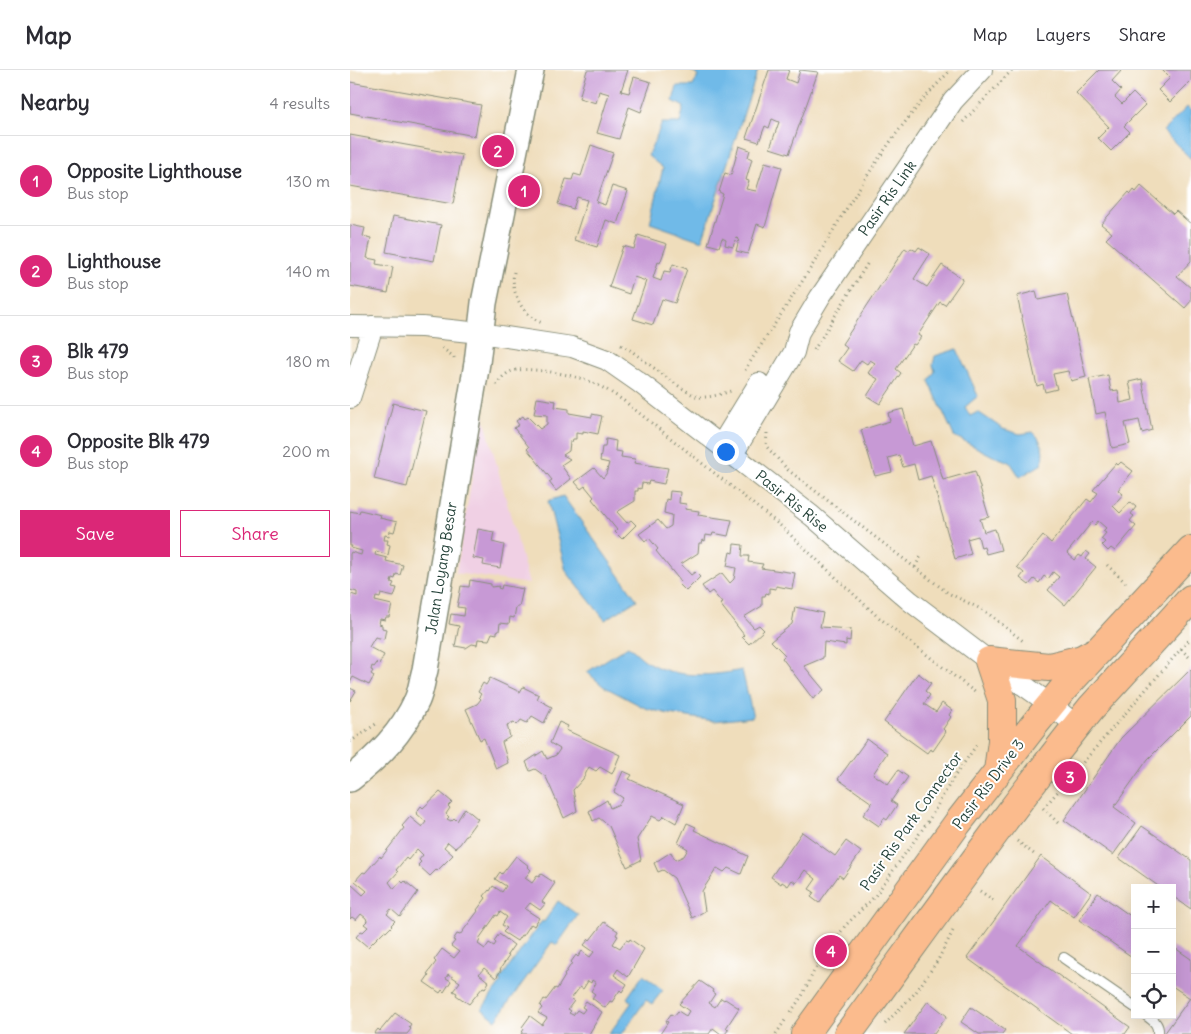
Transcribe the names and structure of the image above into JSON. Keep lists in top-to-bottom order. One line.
{"streets":{"main road":["Pasir Ris Drive 3"],"street":["Pasir Ris Link","Pasir Ris Rise","Jalan Loyang Besar"],"path":["Pasir Ris Park Connector"]},"crossings":[["Pasir Ris Link","Pasir Ris Rise"],["Pasir Ris Rise","Jalan Loyang Besar"],["Pasir Ris Rise","Pasir Ris Drive 3"]],"page":{"header":"Map","nav":["Map","Layers","Share"],"heading":["Nearby","4 results"],"pins":["2","1","3","4"],"list":[{"mark":"1","name":"Opposite Lighthouse","note":"Bus stop","value":"130 m"},{"mark":"2","name":"Lighthouse","note":"Bus stop","value":"140 m"},{"mark":"3","name":"Blk 479","note":"Bus stop","value":"180 m"},{"mark":"4","name":"Opposite Blk 479","note":"Bus stop","value":"200 m"}],"buttons":["Save","Share"],"map_buttons":["+","−"]}}
